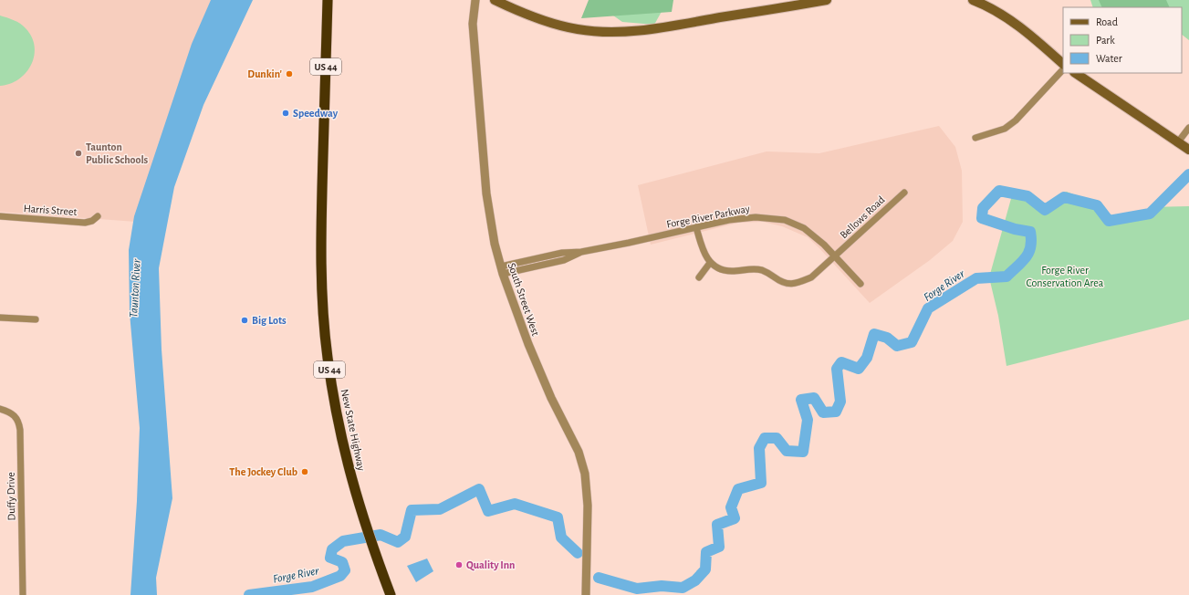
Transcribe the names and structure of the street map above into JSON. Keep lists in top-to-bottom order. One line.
{"streets":{"highway":["US 44","New State Highway"],"street":["Harris Street","Forge River Parkway","Bellows Road","South Street West","Duffy Drive"]},"crossings":[["Forge River Parkway","Bellows Road"],["Forge River Parkway","South Street West"]],"water":["Forge River","Taunton River"],"parks":["Forge River Conservation Area"],"places":["Dunkin'","Speedway","Taunton Public Schools","Big Lots","The Jockey Club","Quality Inn"],"legend":["Road","Park","Water"]}
